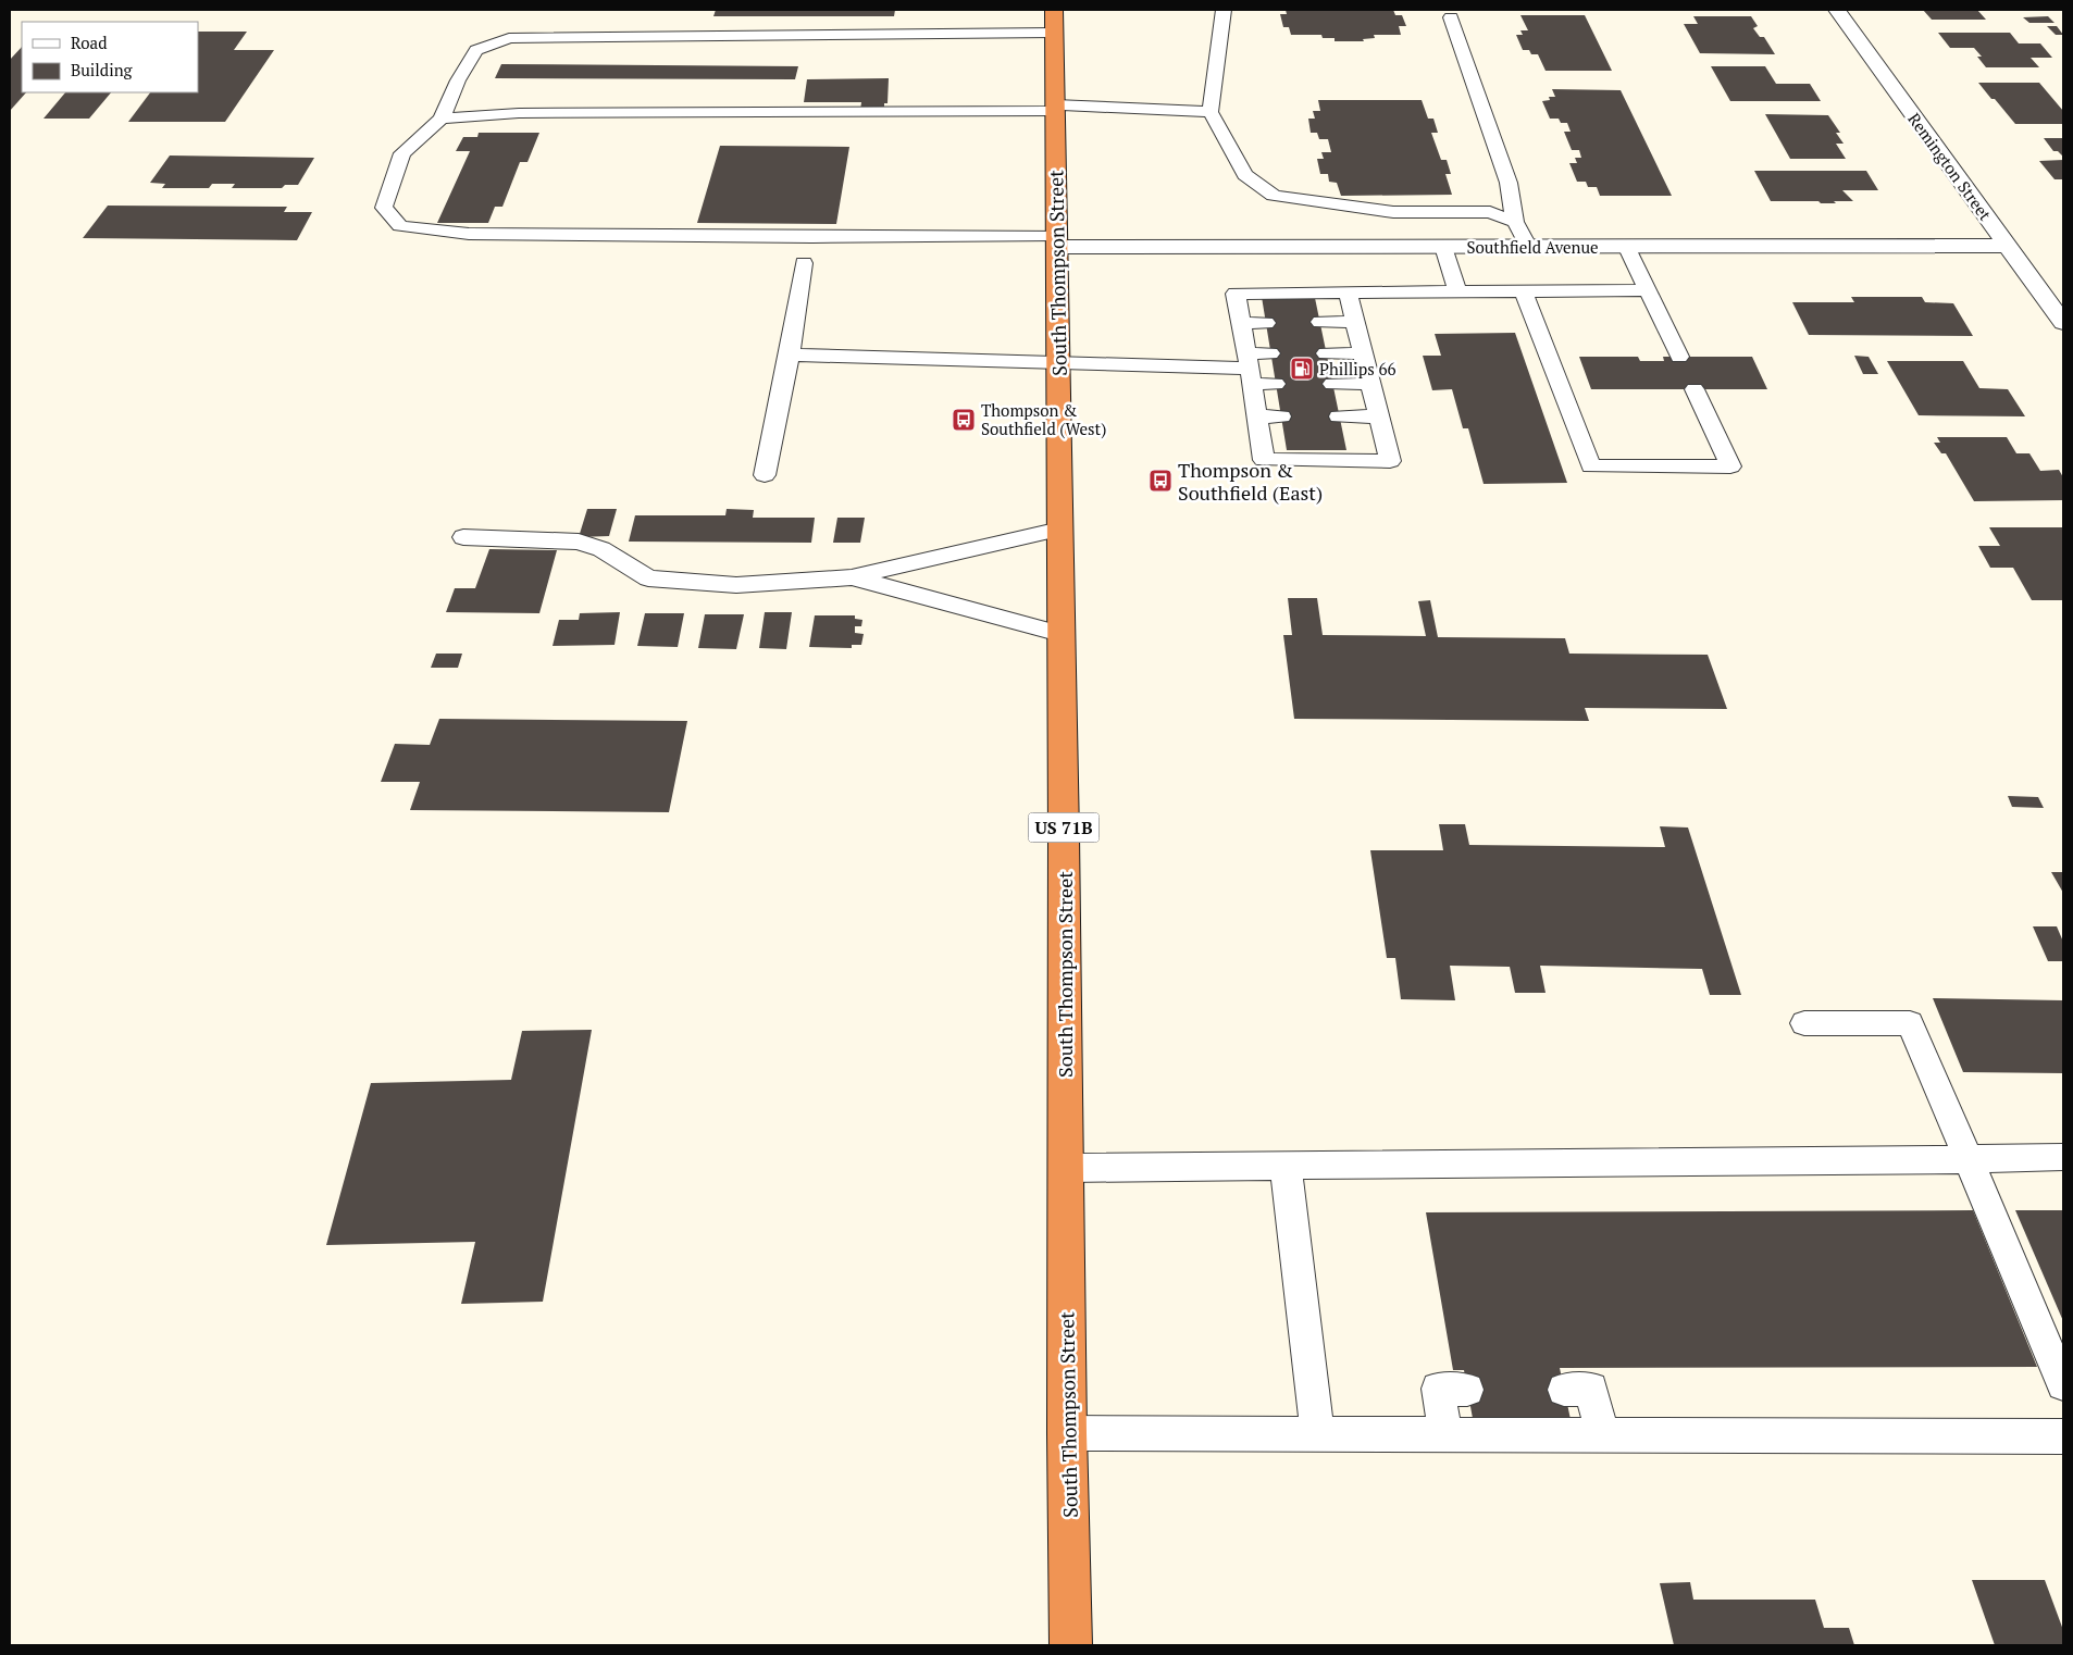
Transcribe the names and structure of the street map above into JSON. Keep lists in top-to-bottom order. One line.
{"streets":{"highway":["South Thompson Street","US 71B"],"street":["Remington Street","Southfield Avenue"]},"crossings":[["Remington Street","Southfield Avenue"],["Southfield Avenue","South Thompson Street"]],"places":{"fuel station":["Phillips 66"],"bus stop":["Thompson & Southfield (West)","Thompson & Southfield (East)"]},"legend":["Road","Building"]}
